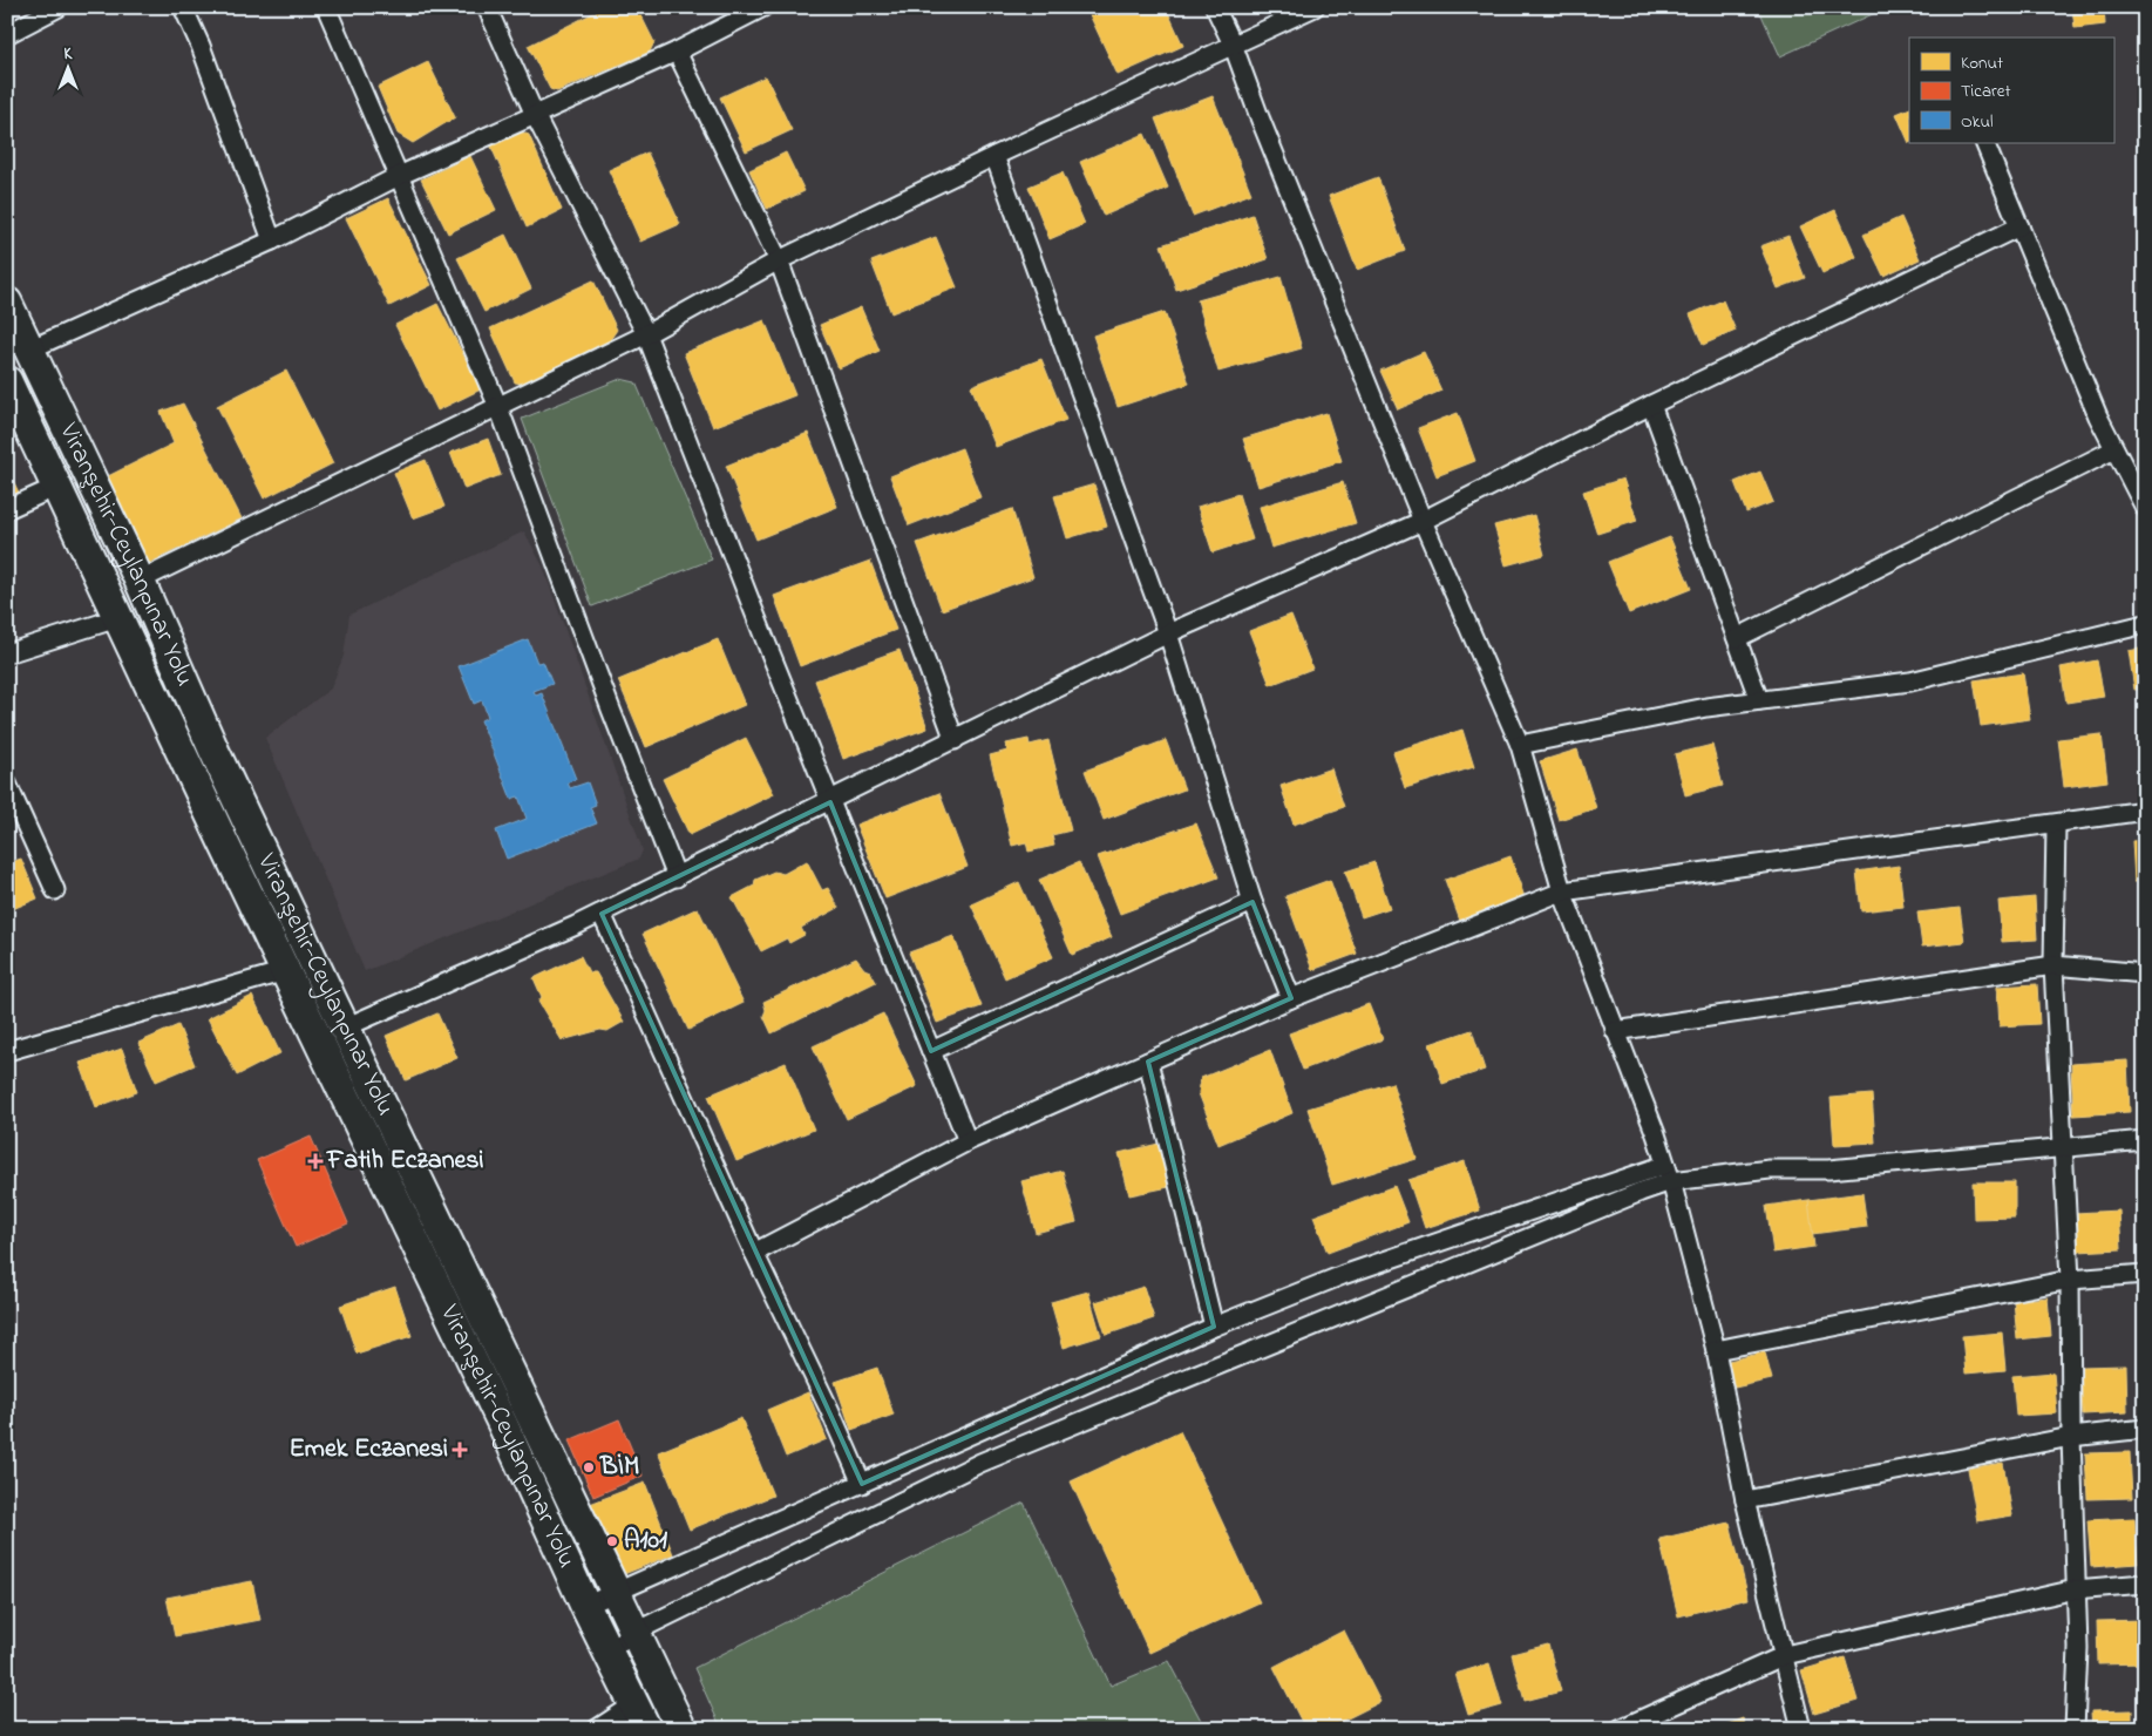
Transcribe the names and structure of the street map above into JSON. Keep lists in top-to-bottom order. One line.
{"streets":{"main road":["Viranşehir-Ceylanpınar Yolu"]},"places":{"health":["Fatih Eczanesi","Emek Eczanesi"],"other":["BİM","A101"]},"legend":["Konut","Ticaret","Okul"],"north":"top"}
